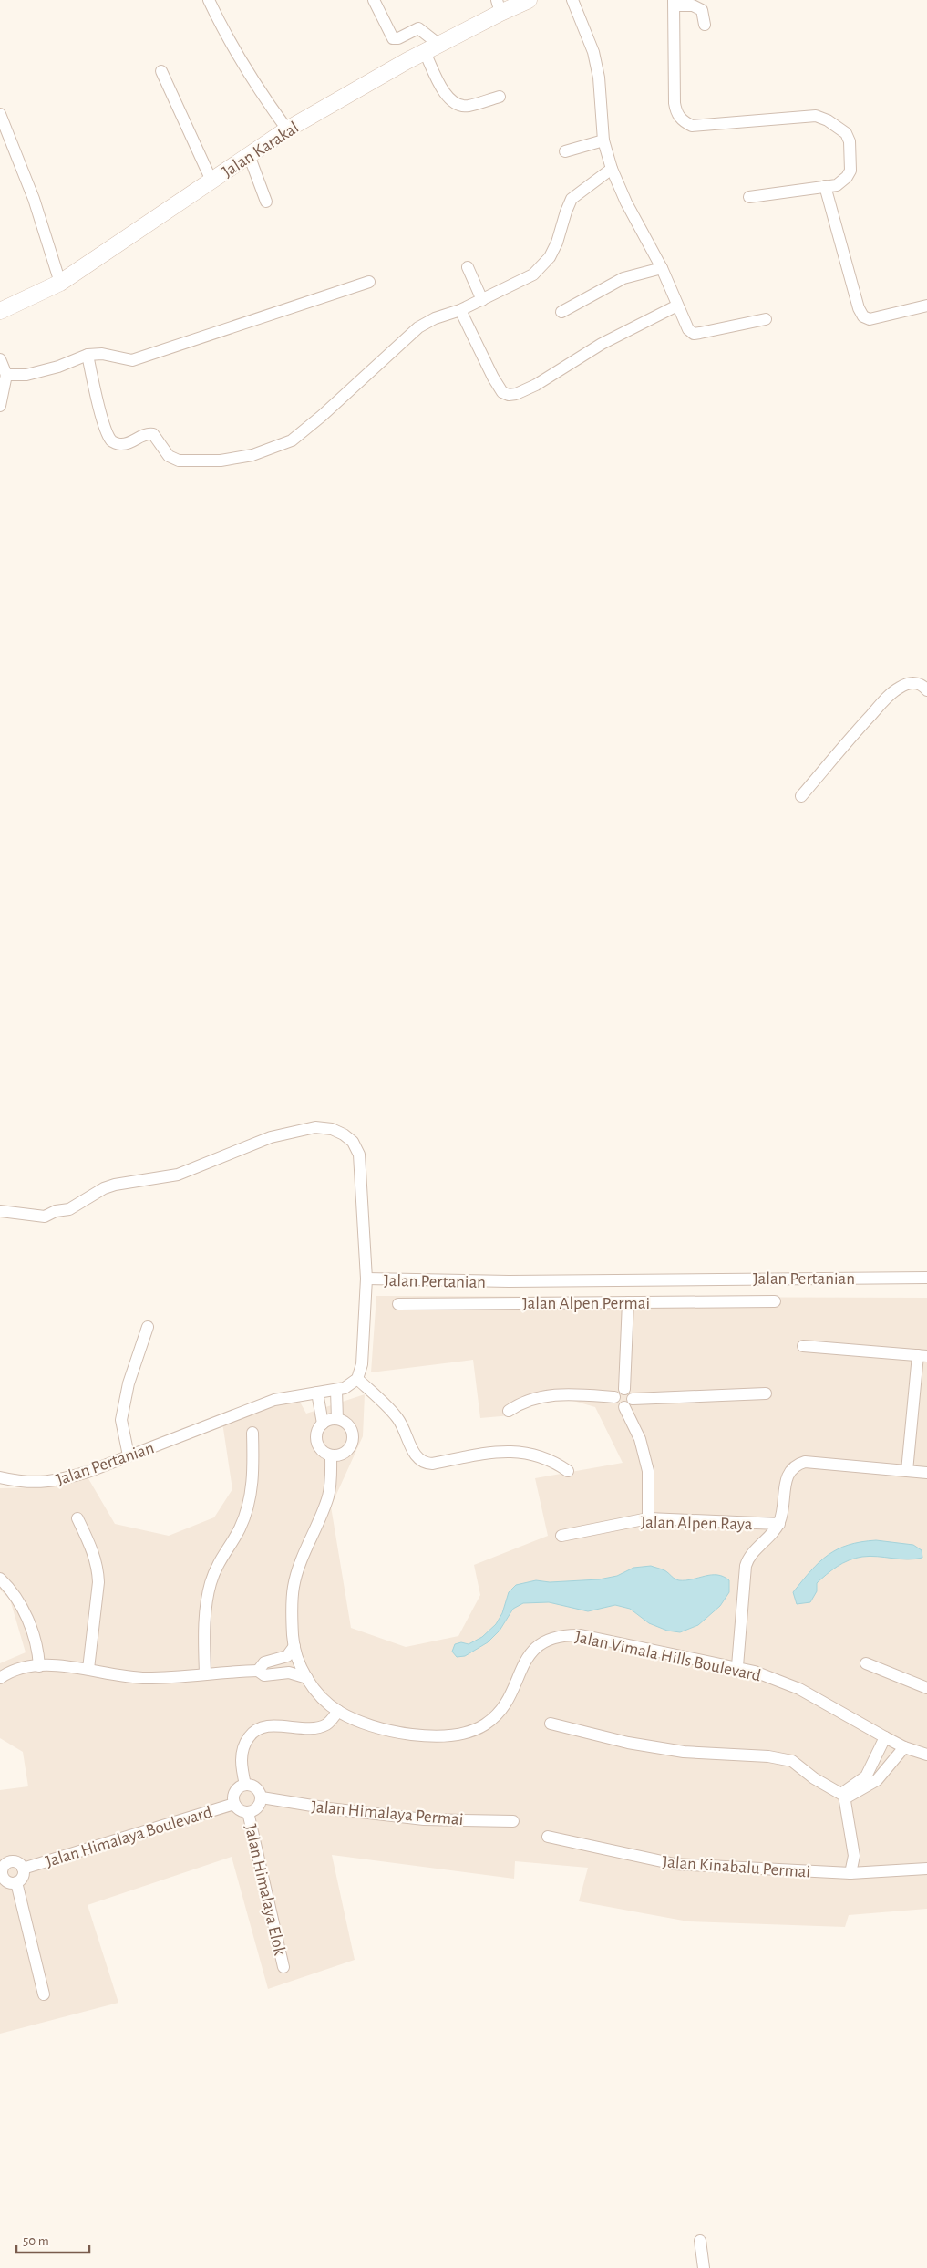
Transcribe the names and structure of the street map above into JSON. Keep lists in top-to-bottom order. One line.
{"streets":{"main road":["Jalan Karakal"],"street":["Jalan Pertanian","Jalan Alpen Permai","Jalan Alpen Raya","Jalan Vimala Hills Boulevard","Jalan Himalaya Permai","Jalan Himalaya Boulevard","Jalan Kinabalu Permai","Jalan Himalaya Elok"]},"crossings":[["Jalan Himalaya Permai","Jalan Himalaya Boulevard"],["Jalan Himalaya Permai","Jalan Himalaya Elok"],["Jalan Himalaya Boulevard","Jalan Himalaya Elok"]],"scale_bar":"50 m"}
